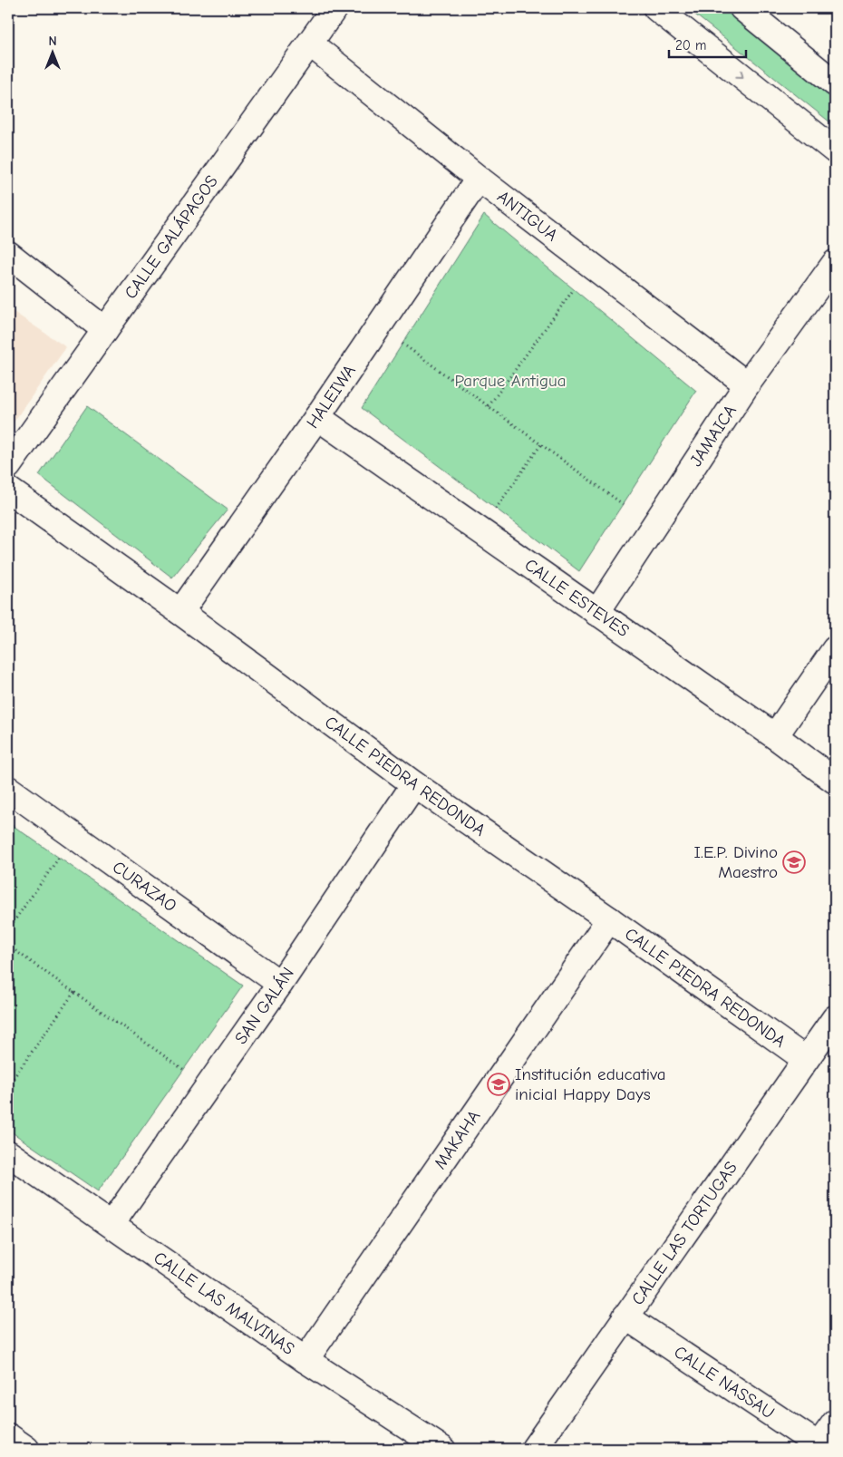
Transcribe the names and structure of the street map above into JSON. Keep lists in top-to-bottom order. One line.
{"streets":{"street":["ANTIGUA","CALLE GALÁPAGOS","HALEIWA","JAMAICA","CALLE ESTEVES","CALLE PIEDRA REDONDA","CURAZAO","SAN GALÁN","MAKAHA","CALLE LAS TORTUGAS","CALLE LAS MALVINAS","CALLE NASSAU"]},"crossings":[["ANTIGUA","CALLE GALÁPAGOS"],["ANTIGUA","HALEIWA"],["ANTIGUA","JAMAICA"],["HALEIWA","CALLE ESTEVES"],["HALEIWA","CALLE PIEDRA REDONDA"],["JAMAICA","CALLE ESTEVES"],["CALLE PIEDRA REDONDA","SAN GALÁN"],["CALLE PIEDRA REDONDA","MAKAHA"],["CALLE PIEDRA REDONDA","CALLE LAS TORTUGAS"],["CURAZAO","SAN GALÁN"],["SAN GALÁN","CALLE LAS MALVINAS"],["MAKAHA","CALLE LAS MALVINAS"],["CALLE LAS TORTUGAS","CALLE NASSAU"]],"parks":["Parque Antigua"],"places":{"school or university":["I.E.P. Divino Maestro","Institución educativa inicial Happy Days"]},"scale_bar":"20 m","north":"top"}
